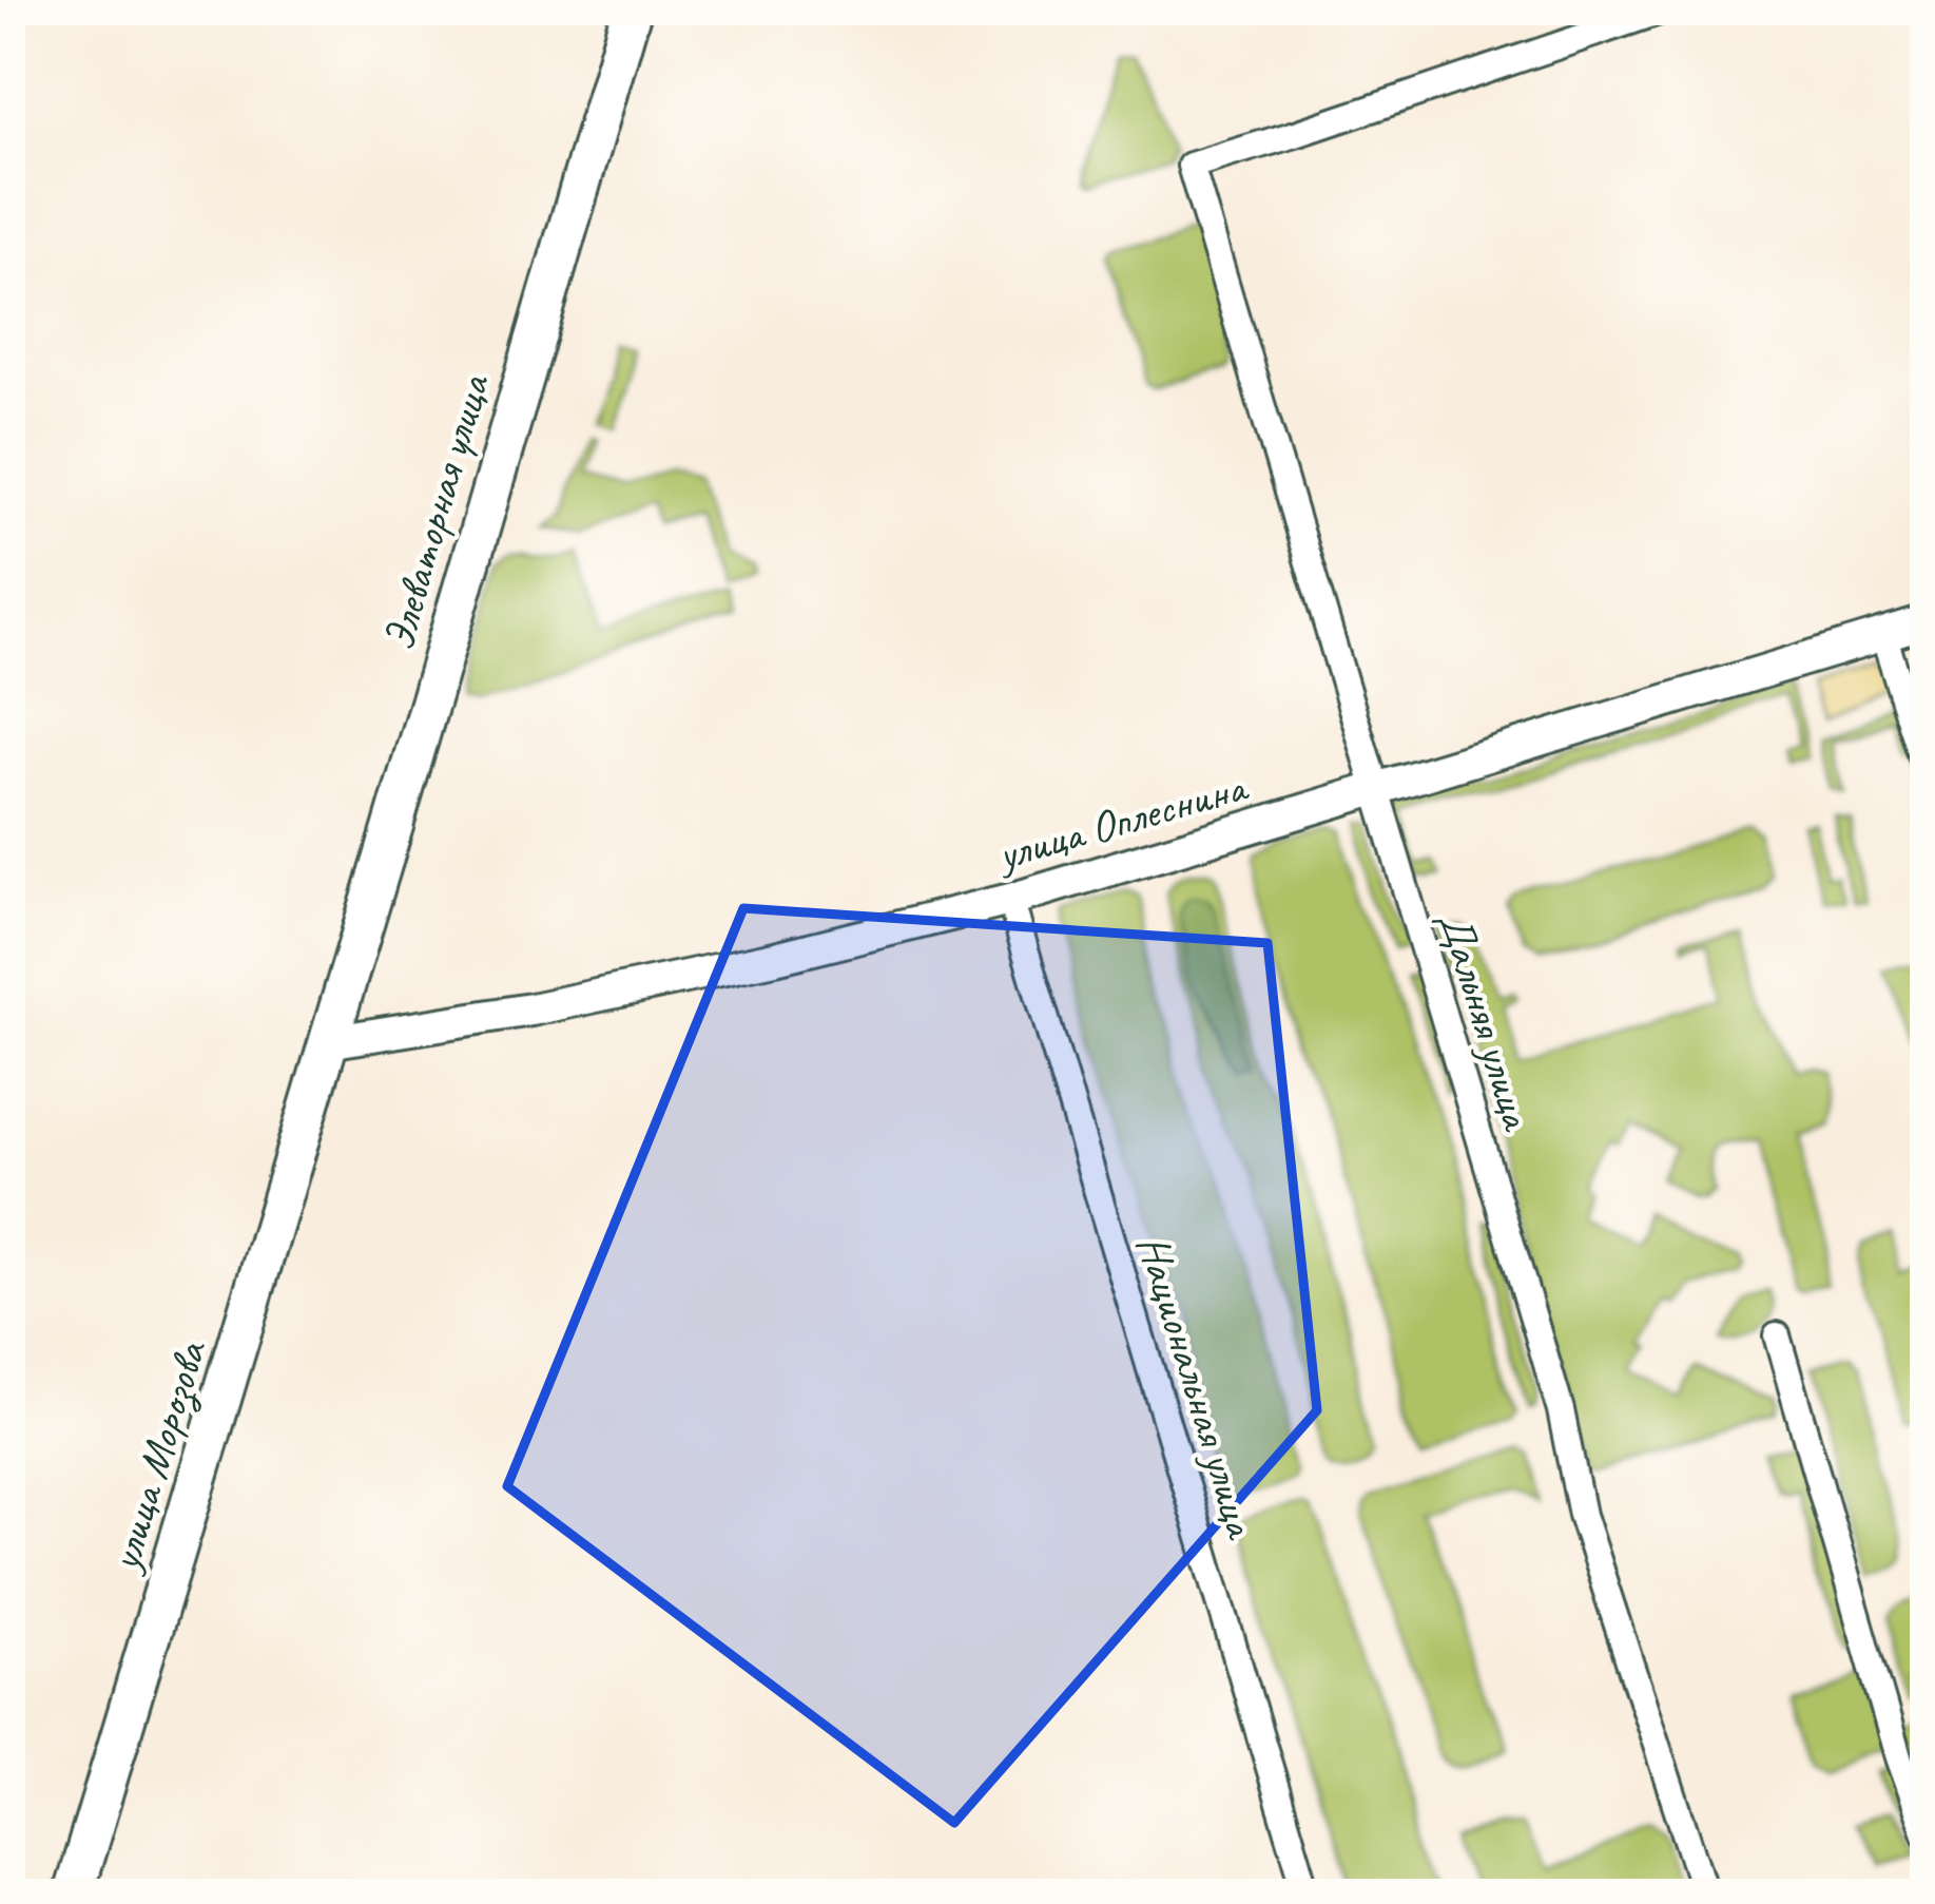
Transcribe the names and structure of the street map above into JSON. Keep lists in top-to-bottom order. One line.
{"streets":{"main road":["Элеваторная улица","улица Морозова"],"street":["улица Оплеснина","Дальняя улица","Национальная улица"]},"crossings":[["Элеваторная улица","улица Оплеснина"],["Элеваторная улица","улица Морозова"],["улица Оплеснина","Дальняя улица"],["улица Оплеснина","Национальная улица"],["улица Оплеснина","улица Морозова"]]}
